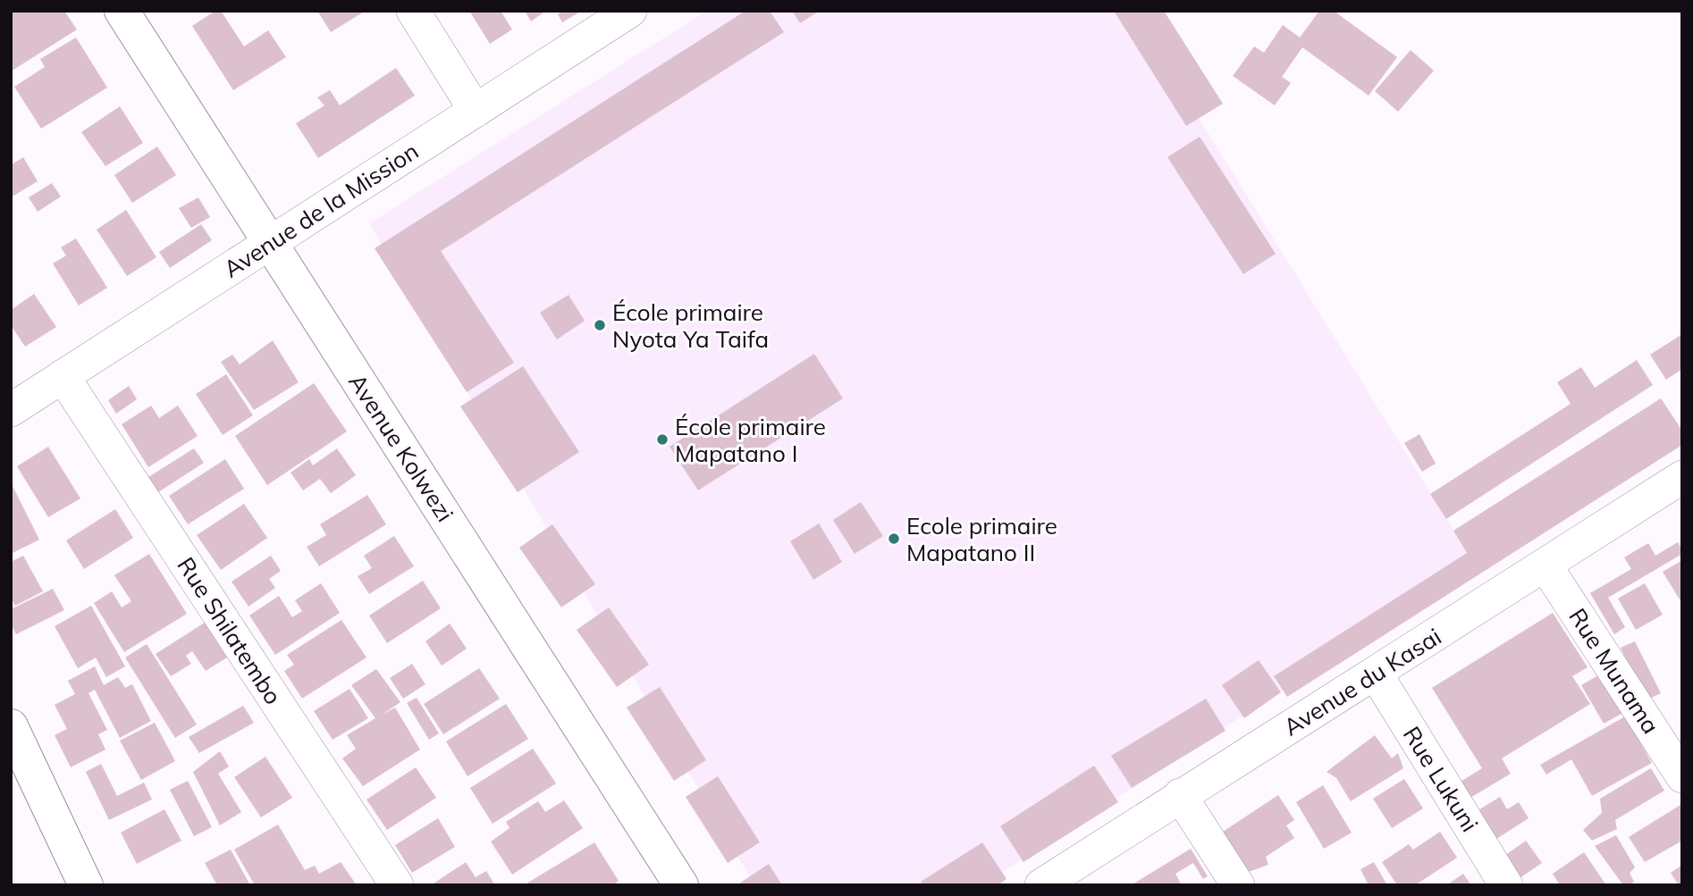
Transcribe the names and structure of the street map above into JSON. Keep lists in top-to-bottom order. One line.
{"streets":{"street":["Avenue de la Mission","Avenue Kolwezi","Rue Shilatembo","Rue Munama","Avenue du Kasai","Rue Lukuni"]},"crossings":[["Avenue de la Mission","Avenue Kolwezi"],["Avenue de la Mission","Rue Shilatembo"],["Rue Munama","Avenue du Kasai"],["Avenue du Kasai","Rue Lukuni"]],"places":["École primaire Nyota Ya Taifa","École primaire Mapatano I","Ecole primaire Mapatano II"]}
